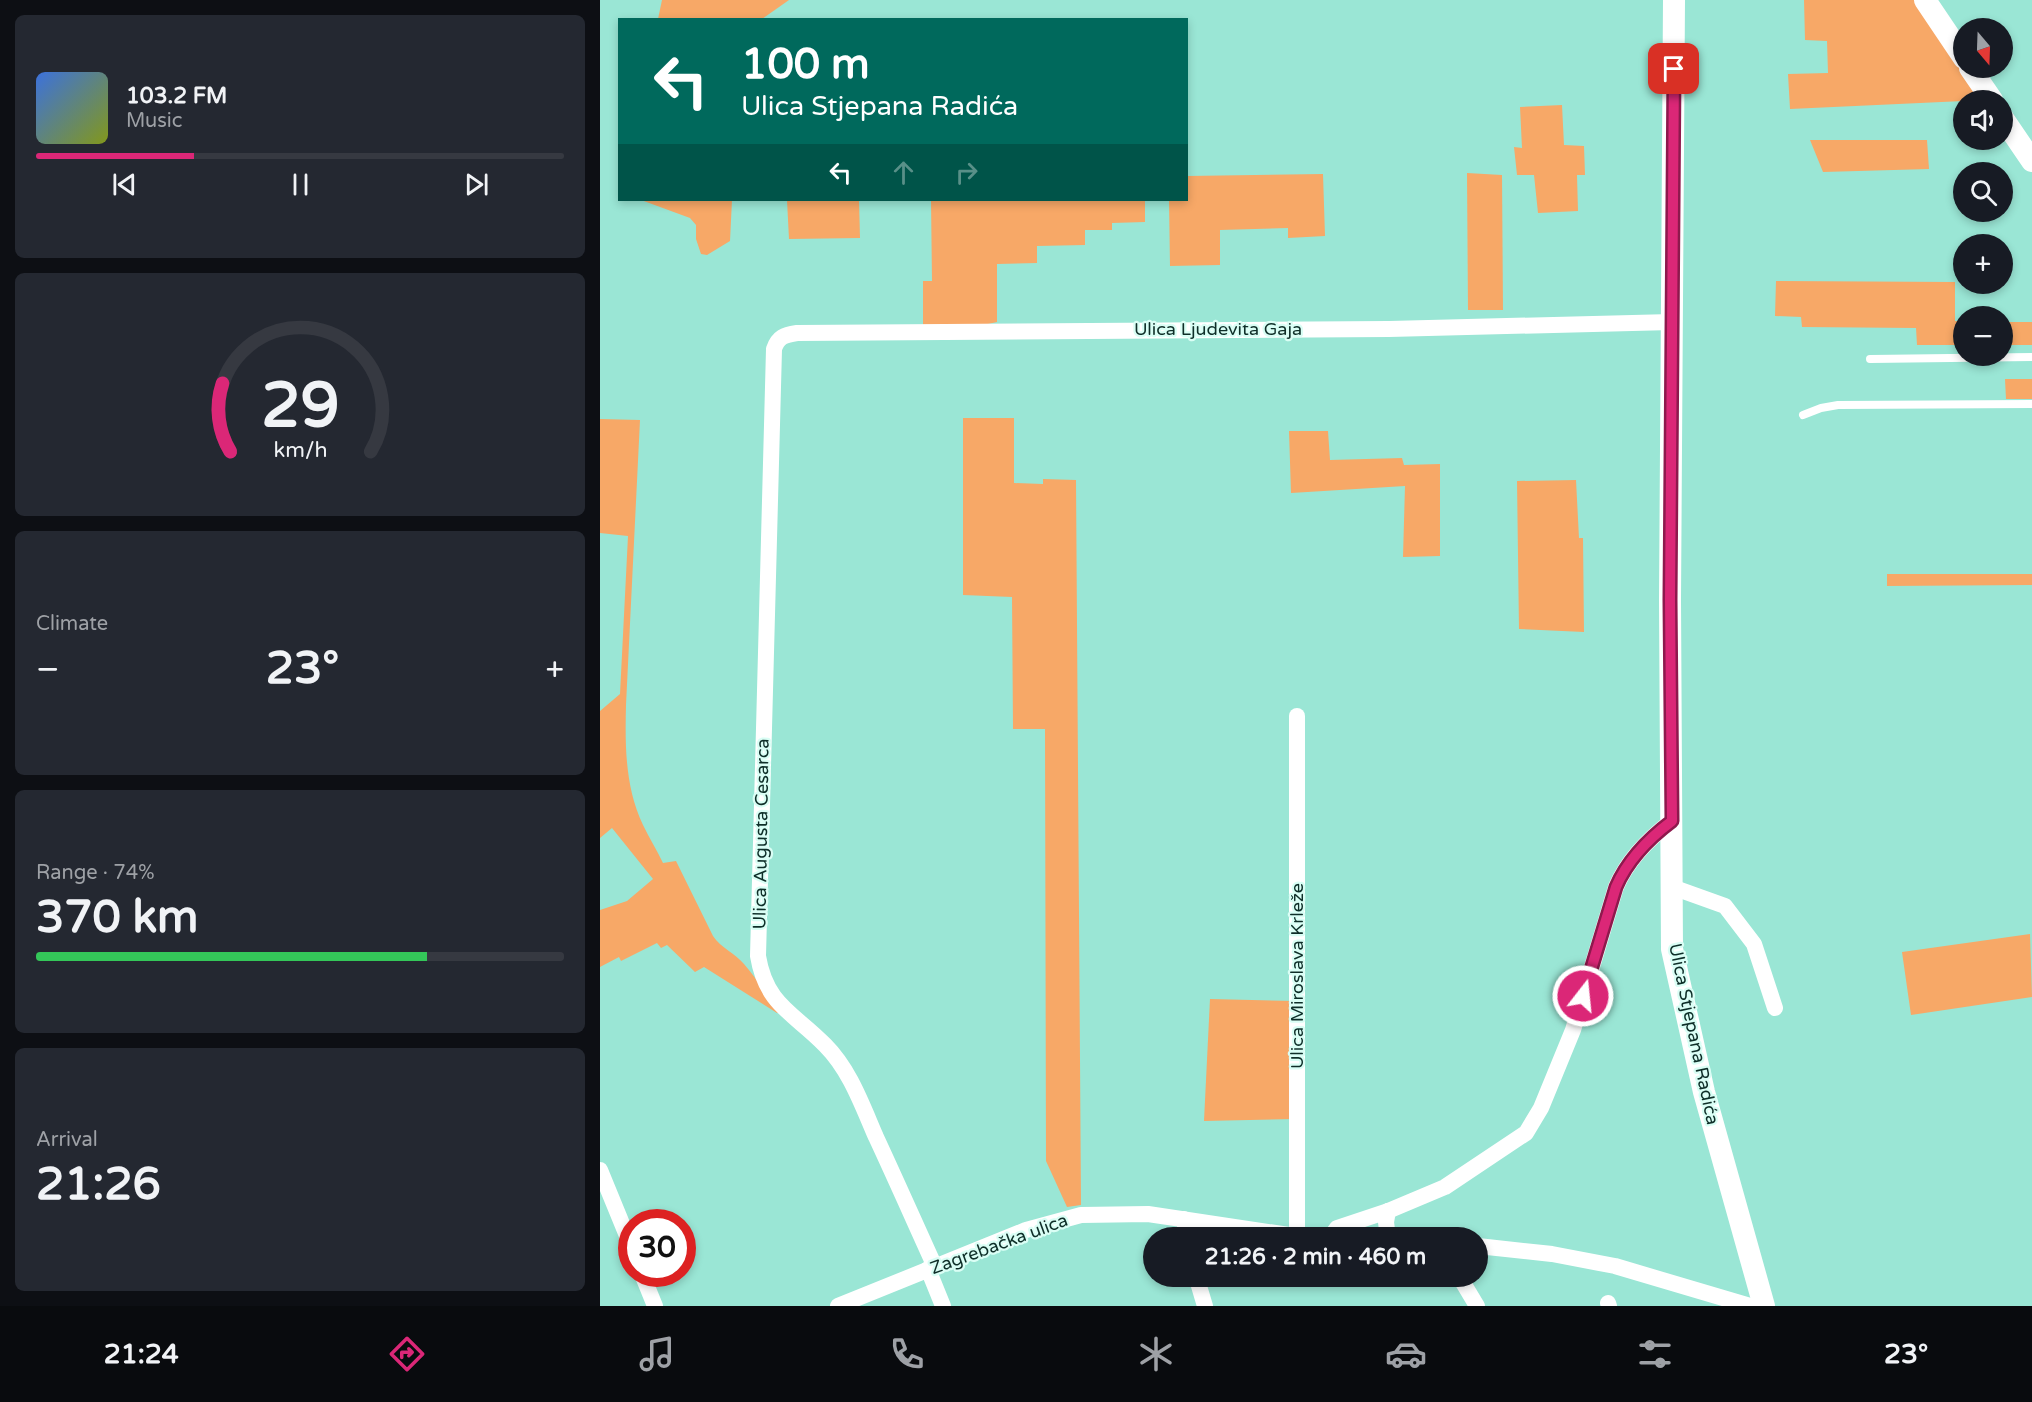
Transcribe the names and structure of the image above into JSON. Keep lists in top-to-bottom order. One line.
{"streets":{"street":["Ulica Ljudevita Gaja","Ulica Augusta Cesarca","Ulica Miroslava Krleže","Ulica Stjepana Radića","Zagrebačka ulica"]},"crossings":[["Ulica Ljudevita Gaja","Ulica Augusta Cesarca"],["Ulica Ljudevita Gaja","Ulica Stjepana Radića"],["Ulica Augusta Cesarca","Zagrebačka ulica"]],"north":"bottom","page":{"map_buttons":["+","−"],"turn":["100 m","Ulica Stjepana Radića"],"song":["103.2 FM","Music"],"tile":["Climate",["Range · 74%","370 km"],["Arrival","21:26"]],"heat":["−","23°","+"],"limit":"30","trip":"21:26 · 2 min · 460 m","tabs":["21:24","23°"],"gauge":["29","km/h"]}}
